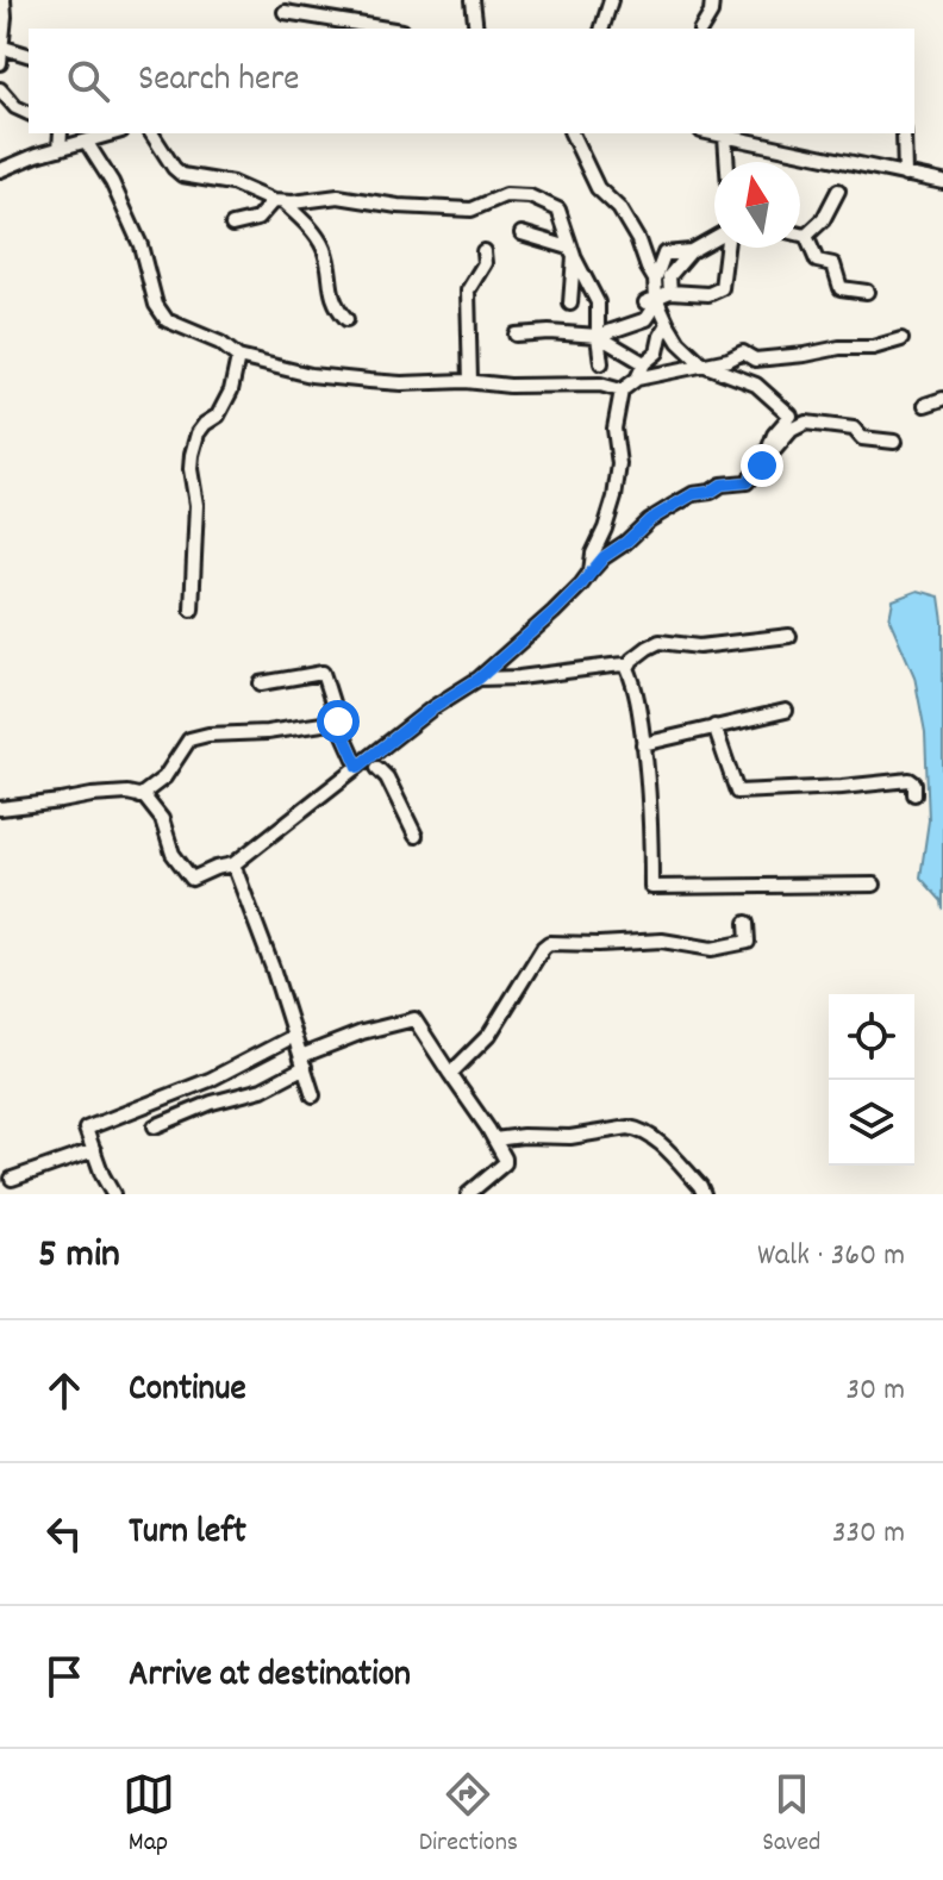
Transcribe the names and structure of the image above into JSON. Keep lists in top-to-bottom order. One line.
{"north":"top","page":{"search":"Search here","heading":["5 min","Walk · 360 m"],"list":[["Continue","30 m"],["Turn left","330 m"],"Arrive at destination"],"nav":["Map","Directions","Saved"]}}
